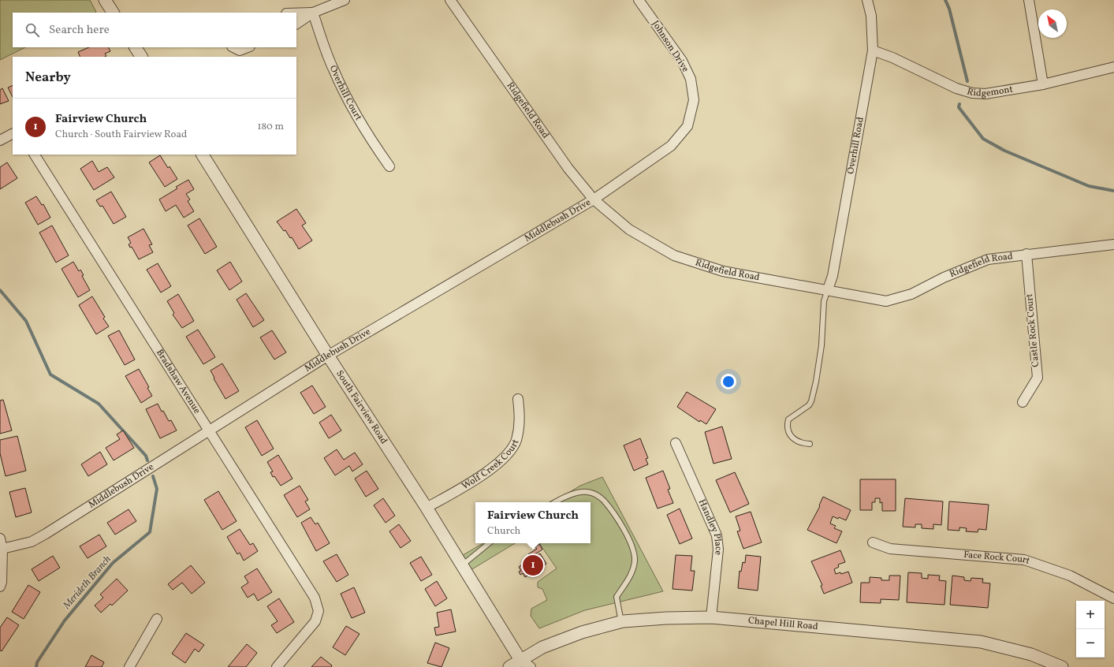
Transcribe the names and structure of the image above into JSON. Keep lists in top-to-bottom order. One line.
{"streets":{"street":["Johnson Drive","Ridgemont","Overhill Court","Ridgefield Road","Overhill Road","Middlebush Drive","Castle Rock Court","Bradshaw Avenue","South Fairview Road","Wolf Creek Court","Handley Place","Face Rock Court","Chapel Hill Road"]},"crossings":[["Johnson Drive","Middlebush Drive"],["Ridgemont","Overhill Road"],["Ridgefield Road","Overhill Road"],["Ridgefield Road","Middlebush Drive"],["Ridgefield Road","Castle Rock Court"],["Middlebush Drive","Bradshaw Avenue"],["Middlebush Drive","South Fairview Road"],["South Fairview Road","Wolf Creek Court"],["South Fairview Road","Chapel Hill Road"],["Handley Place","Chapel Hill Road"]],"water":["Merideth Branch"],"north":"top left","page":{"search":"Search here","heading":"Nearby","list":[{"mark":"1","name":"Fairview Church","note":"Church · South Fairview Road","value":"180 m"}],"popup":["Fairview Church","Church"],"pins":"1","map_buttons":["+","−"]}}
